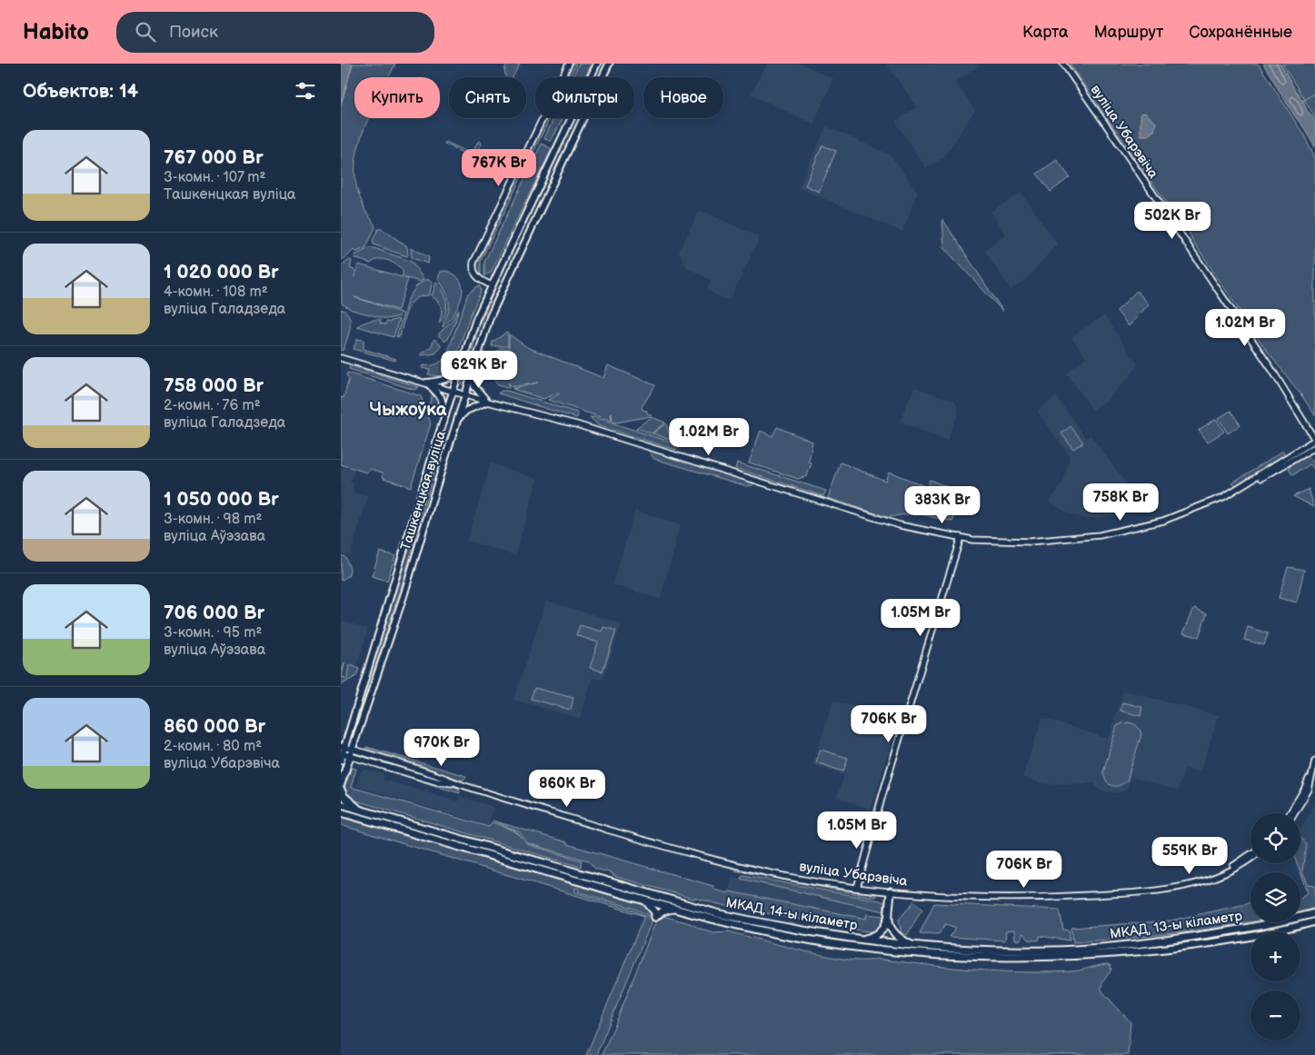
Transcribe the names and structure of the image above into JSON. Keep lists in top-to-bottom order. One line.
{"streets":{"highway":["МКАД, 14-ы кіламетр","МКАД, 13-ы кіламетр"],"main road":["вуліца Убарэвіча","Ташкенцкая вуліца"]},"crossings":[["вуліца Убарэвіча","Ташкенцкая вуліца"],["МКАД, 14-ы кіламетр","МКАД, 13-ы кіламетр"]],"districts":["Чыжоўка"],"page":{"header":"Habito","search":"Поиск","nav":["Карта","Маршрут","Сохранённые"],"heading":"Объектов: 14","chip":["Купить","Снять","Фильтры","Новое"],"list":[{"name":"767 000 Br","note":"3-комн. · 107 m² · Ташкенцкая вуліца"},{"name":"1 020 000 Br","note":"4-комн. · 108 m² · вуліца Галадзеда"},{"name":"758 000 Br","note":"2-комн. · 76 m² · вуліца Галадзеда"},{"name":"1 050 000 Br","note":"3-комн. · 98 m² · вуліца Аўэзава"},{"name":"706 000 Br","note":"3-комн. · 95 m² · вуліца Аўэзава"},{"name":"860 000 Br","note":"2-комн. · 80 m² · вуліца Убарэвіча"}],"price":["767K Br","502K Br","1.02M Br","629K Br","1.02M Br","758K Br","383K Br","1.05M Br","706K Br","970K Br","860K Br","1.05M Br","559K Br","706K Br"],"map_buttons":["+","−"]}}
